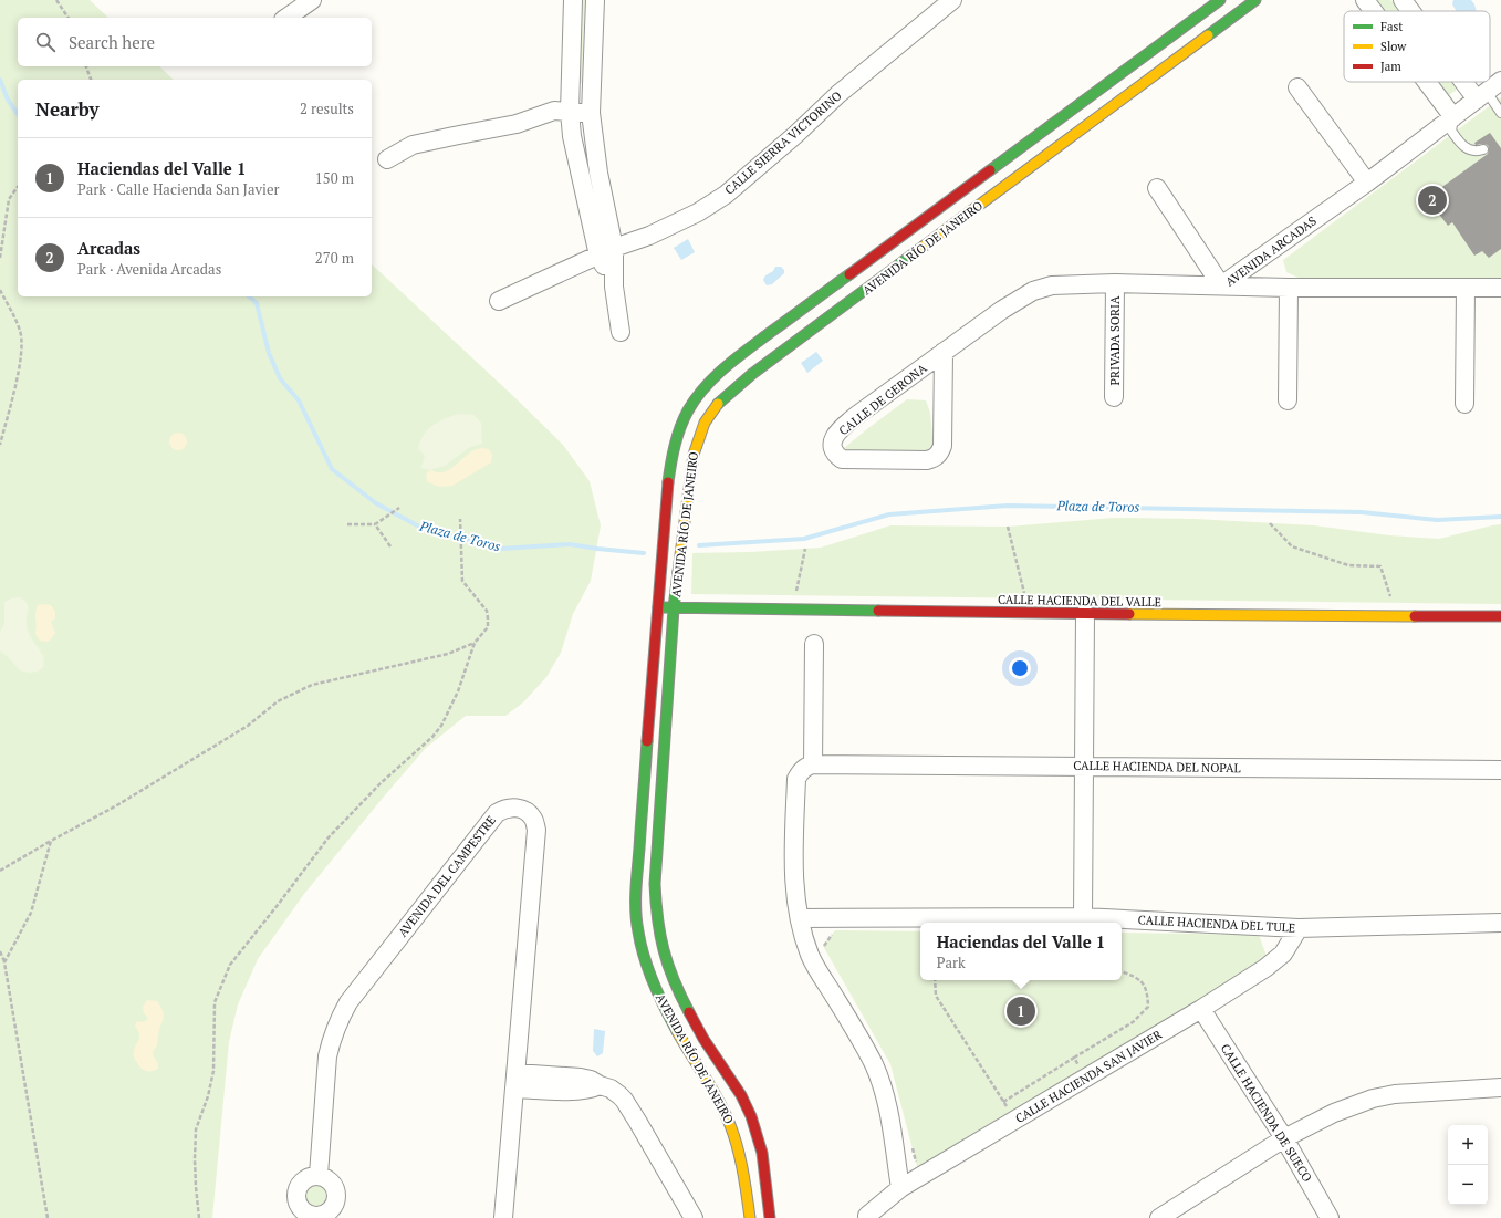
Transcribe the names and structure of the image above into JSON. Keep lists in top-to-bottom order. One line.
{"streets":{"main road":["AVENIDA RÍO DE JANEIRO","CALLE HACIENDA DEL VALLE"],"street":["CALLE SIERRA VICTORINO","AVENIDA ARCADAS","PRIVADA SORIA","CALLE DE GERONA","CALLE HACIENDA DEL NOPAL","AVENIDA DEL CAMPESTRE","CALLE HACIENDA DEL TULE","CALLE HACIENDA SAN JAVIER","CALLE HACIENDA DE SUECO"]},"crossings":[["AVENIDA RÍO DE JANEIRO","CALLE HACIENDA DEL VALLE"],["AVENIDA ARCADAS","CALLE DE GERONA"],["PRIVADA SORIA","CALLE DE GERONA"],["CALLE HACIENDA DEL TULE","CALLE HACIENDA SAN JAVIER"],["CALLE HACIENDA SAN JAVIER","CALLE HACIENDA DE SUECO"]],"water":["Plaza de Toros"],"legend":["Fast","Slow","Jam"],"page":{"search":"Search here","heading":["Nearby","2 results"],"list":[{"mark":"1","name":"Haciendas del Valle 1","note":"Park · Calle Hacienda San Javier","value":"150 m"},{"mark":"2","name":"Arcadas","note":"Park · Avenida Arcadas","value":"270 m"}],"pins":["2","1"],"popup":["Haciendas del Valle 1","Park"],"map_buttons":["+","−"]}}
